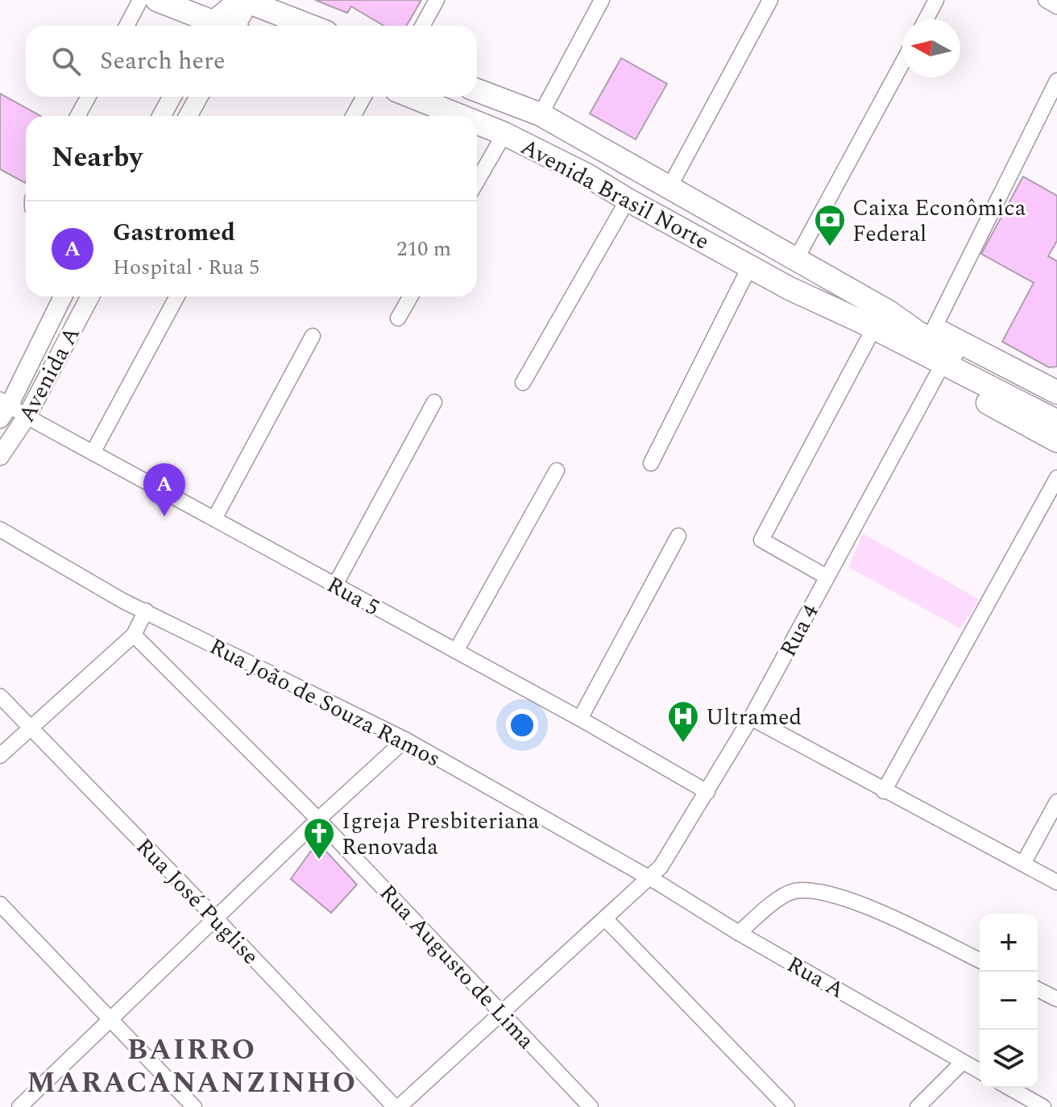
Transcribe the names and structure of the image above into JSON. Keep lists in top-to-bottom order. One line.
{"streets":{"main road":["Avenida Brasil Norte"],"street":["Avenida A","Rua 5","Rua 4","Rua João de Souza Ramos","Rua José Puglise","Rua Augusto de Lima","Rua A"]},"crossings":[["Avenida Brasil Norte","Rua 4"],["Avenida A","Rua 5"],["Rua 5","Rua 4"],["Rua 4","Rua João de Souza Ramos"],["Rua 4","Rua José Puglise"],["Rua 4","Rua Augusto de Lima"],["Rua 4","Rua A"],["Rua João de Souza Ramos","Rua A"]],"districts":["BAIRRO MARACANANZINHO"],"places":{"bank":["Caixa Econômica Federal"],"hospital":["Ultramed"],"church":["Igreja Presbiteriana Renovada"]},"north":"left","page":{"search":"Search here","heading":"Nearby","list":[{"mark":"A","name":"Gastromed","note":"Hospital · Rua 5","value":"210 m"}],"pins":"A","map_buttons":["+","−"]}}
